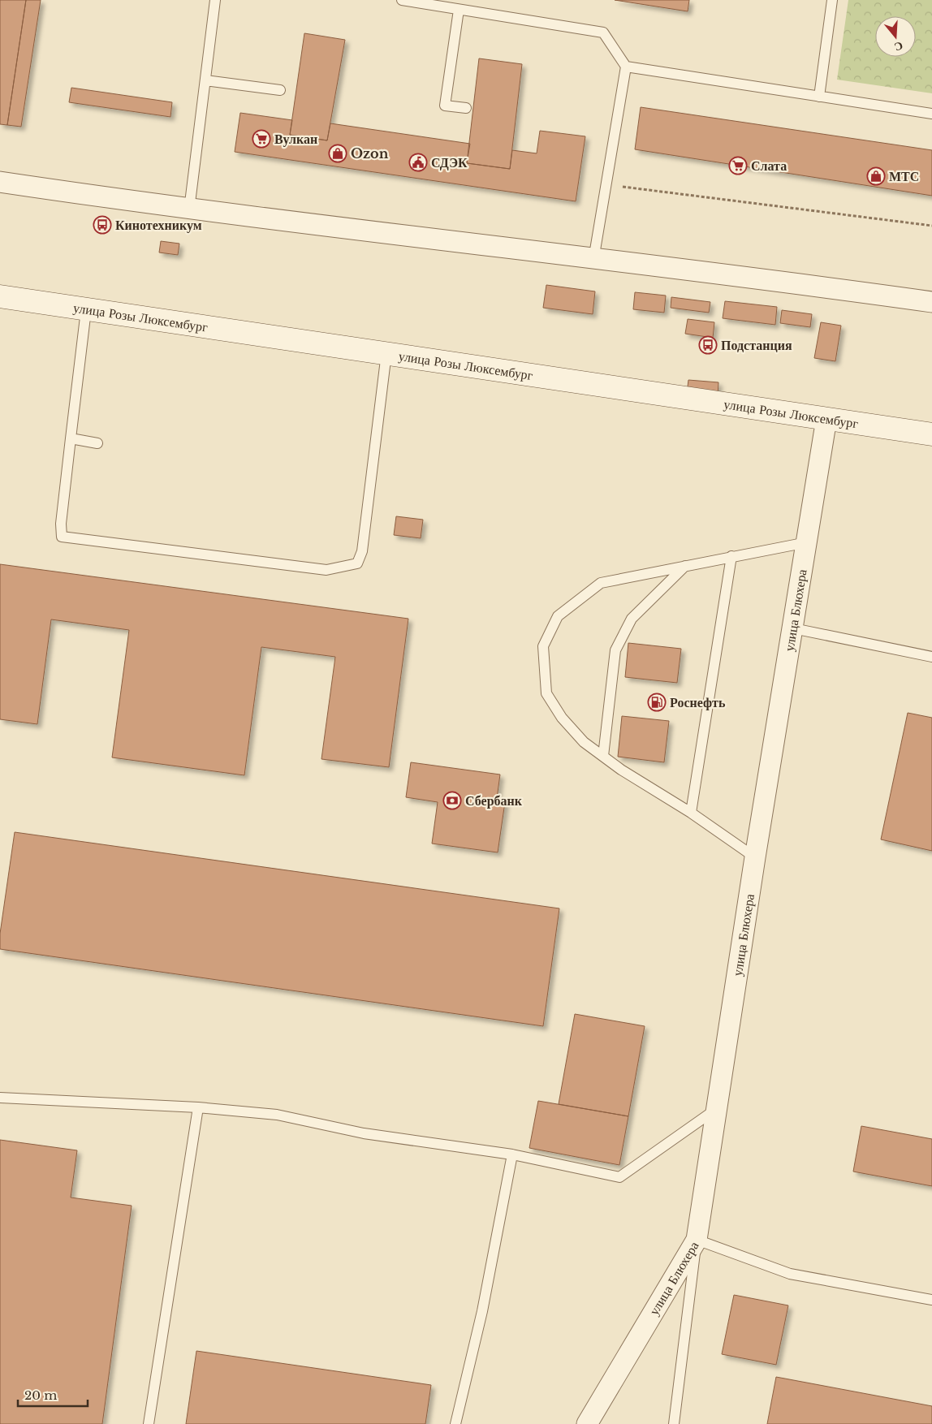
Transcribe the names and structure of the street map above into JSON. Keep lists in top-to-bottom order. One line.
{"streets":{"main road":["улица Розы Люксембург"],"street":["улица Блюхера"]},"crossings":[["улица Розы Люксембург","улица Блюхера"]],"places":{"supermarket":["Вулкан","Слата"],"shop":["Ozon","МТС"],"public building":["СДЭК"],"bus stop":["Кинотехникум","Подстанция"],"fuel station":["Роснефть"],"bank":["Сбербанк"]},"scale_bar":"20 m","north":"bottom"}
